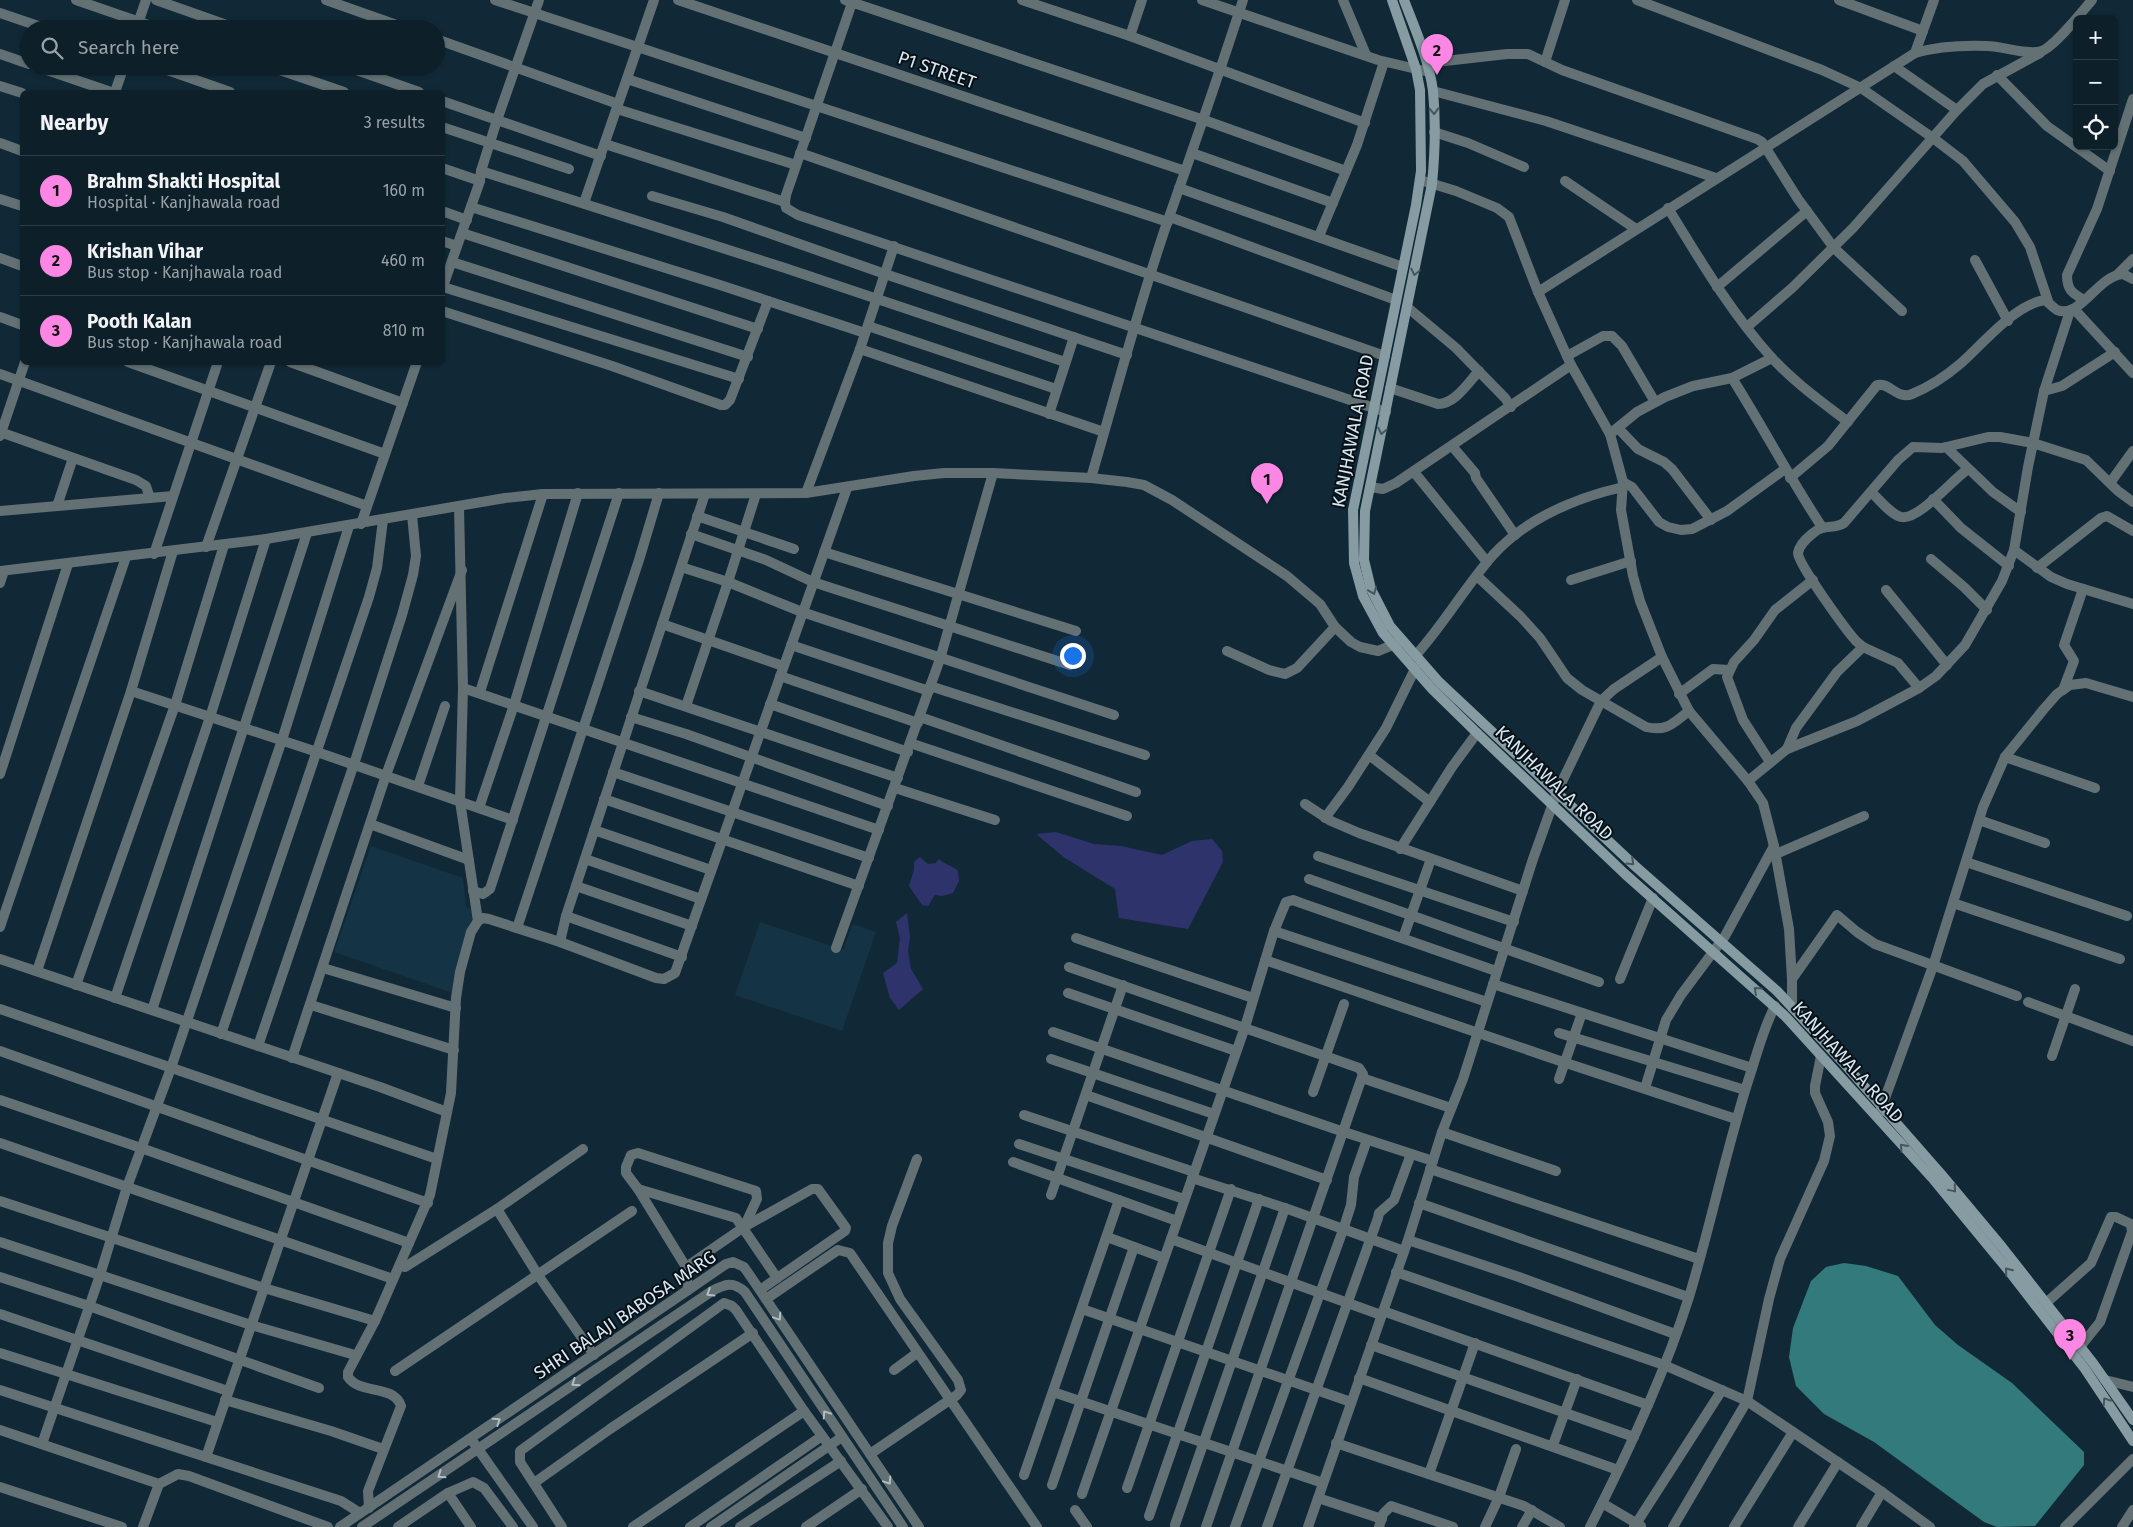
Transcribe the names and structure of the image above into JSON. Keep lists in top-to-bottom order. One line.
{"streets":{"main road":["KANJHAWALA ROAD"],"street":["P1 STREET","SHRI BALAJI BABOSA MARG"]},"page":{"map_buttons":["+","−"],"search":"Search here","pins":["2","1","3"],"heading":["Nearby","3 results"],"list":[{"mark":"1","name":"Brahm Shakti Hospital","note":"Hospital · Kanjhawala road","value":"160 m"},{"mark":"2","name":"Krishan Vihar","note":"Bus stop · Kanjhawala road","value":"460 m"},{"mark":"3","name":"Pooth Kalan","note":"Bus stop · Kanjhawala road","value":"810 m"}]}}
